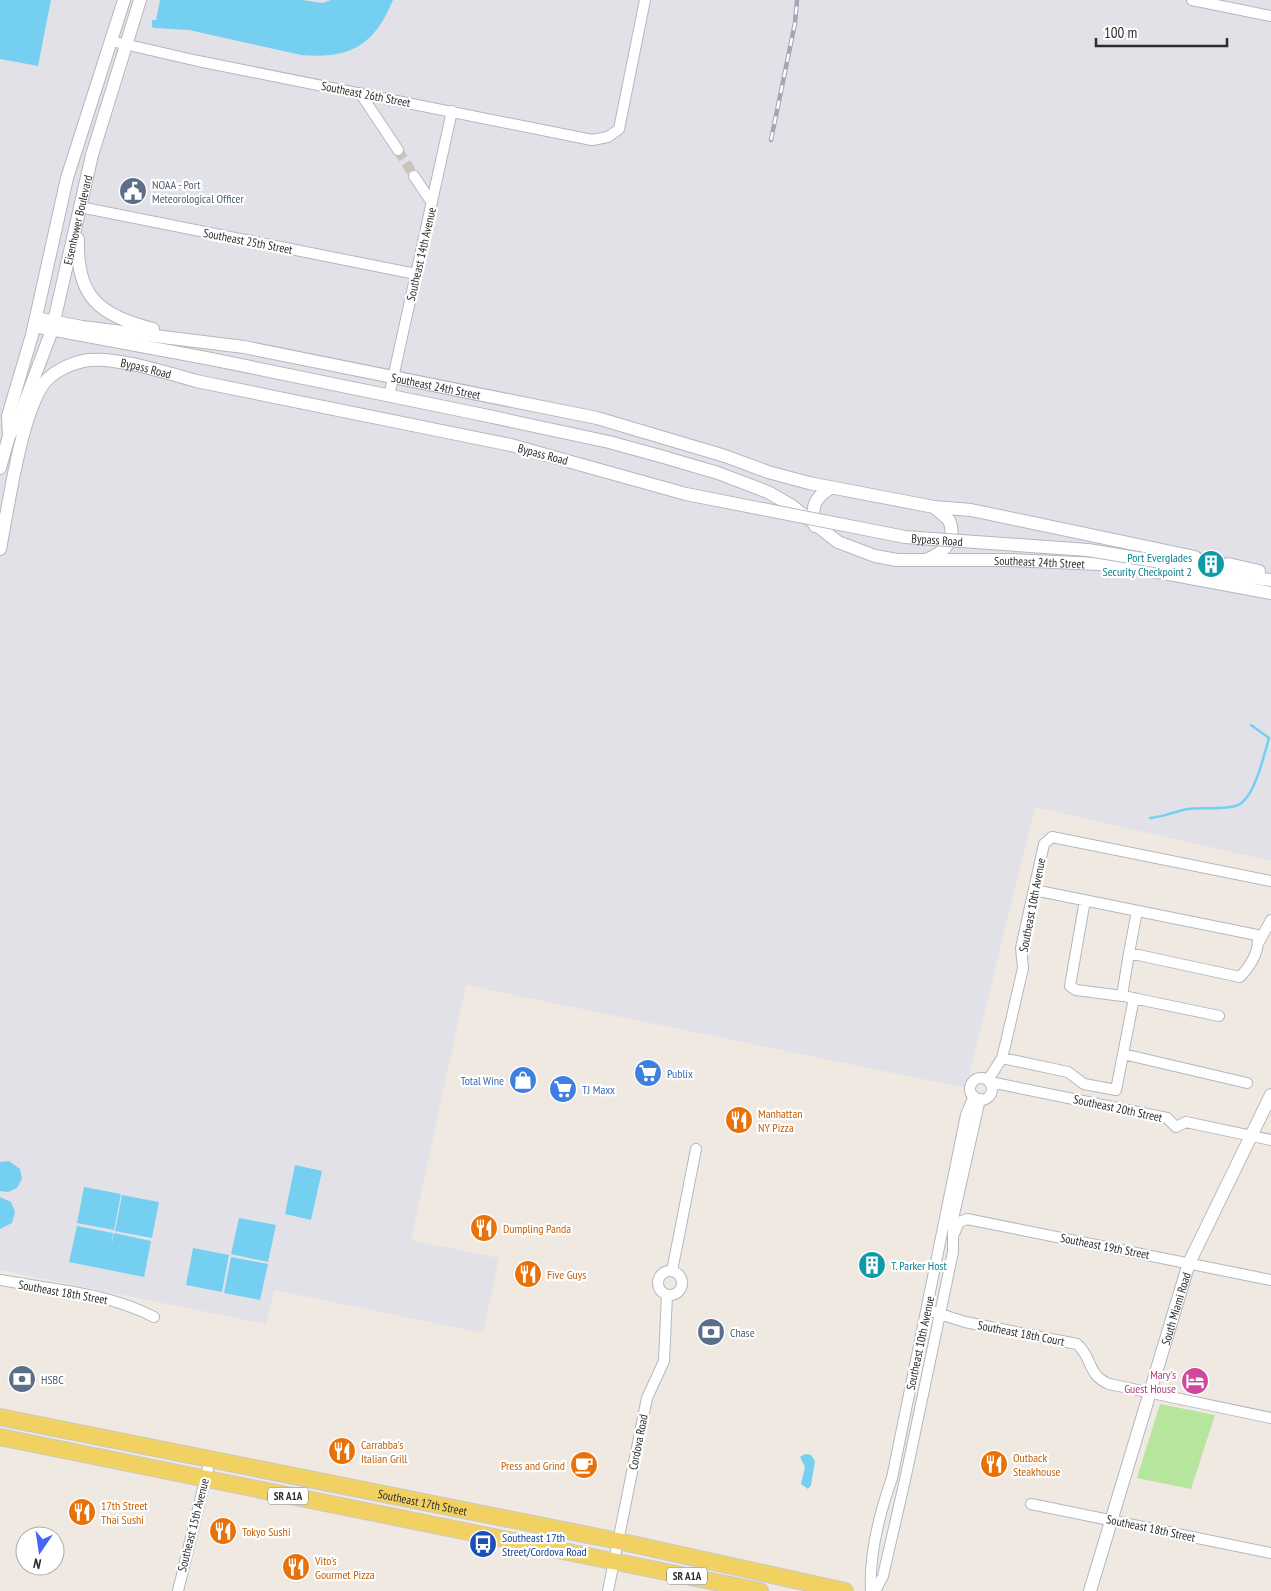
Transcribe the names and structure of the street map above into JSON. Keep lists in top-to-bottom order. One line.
{"streets":{"main road":["SR A1A","Southeast 17th Street"],"street":["Southeast 26th Street","Eisenhower Boulevard","Southeast 25th Street","Southeast 14th Avenue","Bypass Road","Southeast 24th Street","Southeast 10th Avenue","Southeast 20th Street","Southeast 19th Street","Southeast 18th Street","South Miami Road","Southeast 18th Court","Cordova Road","Southeast 15th Avenue"]},"crossings":[["Southeast 26th Street","Eisenhower Boulevard"],["Southeast 26th Street","Southeast 14th Avenue"],["Eisenhower Boulevard","Southeast 25th Street"],["Eisenhower Boulevard","Southeast 24th Street"],["Southeast 25th Street","Southeast 14th Avenue"],["Southeast 14th Avenue","Southeast 24th Street"],["Southeast 10th Avenue","Southeast 20th Street"],["Southeast 10th Avenue","Southeast 19th Street"],["Southeast 10th Avenue","Southeast 18th Court"],["Southeast 20th Street","South Miami Road"],["Southeast 19th Street","South Miami Road"],["Southeast 18th Street","South Miami Road"],["South Miami Road","Southeast 18th Court"],["Cordova Road","Southeast 17th Street"],["Southeast 17th Street","Southeast 15th Avenue"]],"places":{"public building":["NOAA - Port Meteorological Officer"],"building":["Port Everglades Security Checkpoint 2","T. Parker Host"],"supermarket":["Publix","TJ Maxx"],"shop":["Total Wine"],"restaurant":["Manhattan NY Pizza","Dumpling Panda","Five Guys","Carrabba's Italian Grill","Outback Steakhouse","17th Street Thai Sushi","Tokyo Sushi","Vito's Gourmet Pizza"],"bank":["Chase","HSBC"],"hotel":["Mary's Guest House"],"cafe":["Press and Grind"],"bus stop":["Southeast 17th Street/Cordova Road"]},"scale_bar":"100 m","north":"bottom"}
